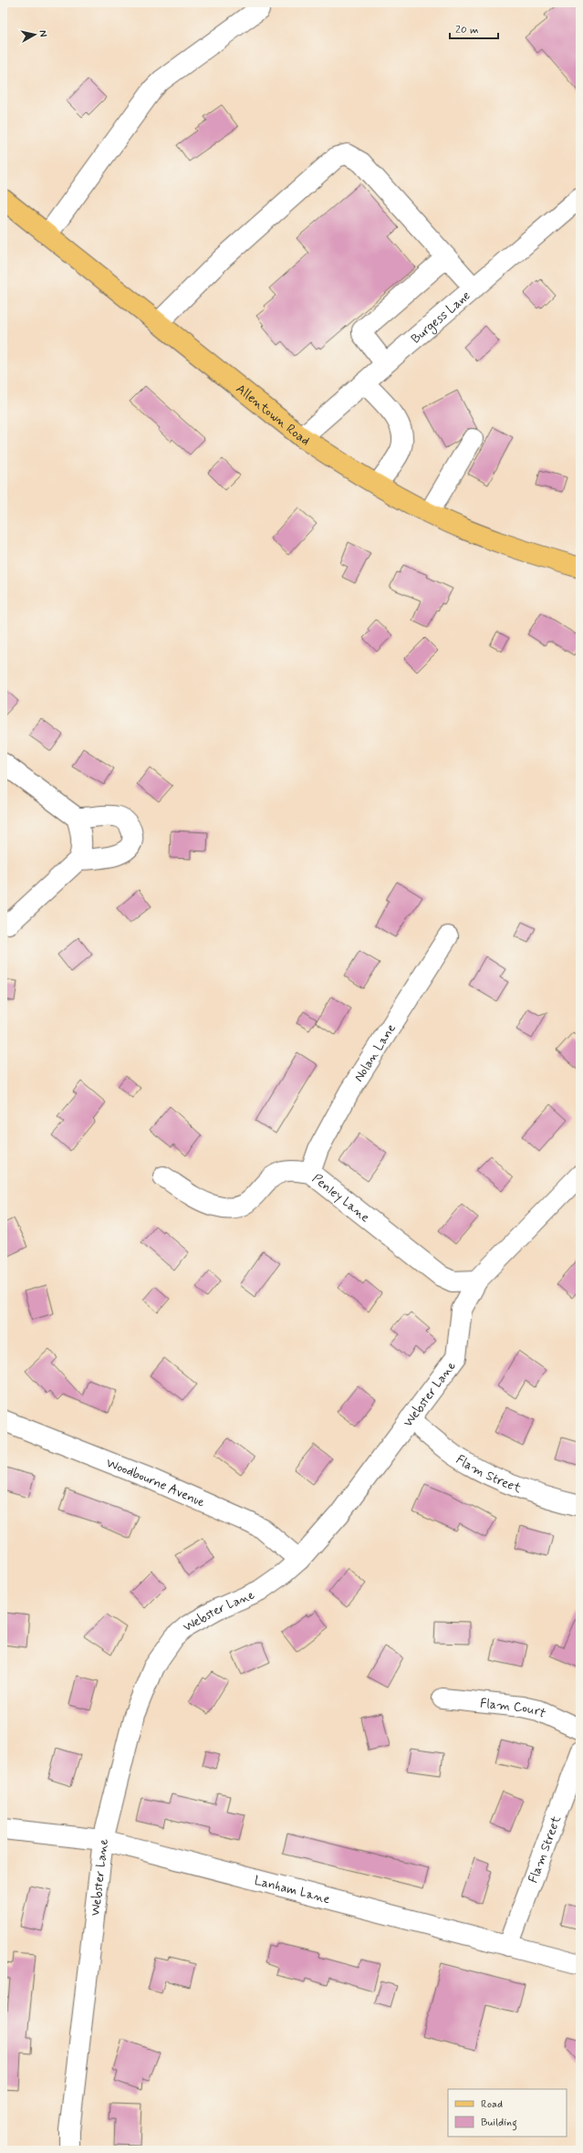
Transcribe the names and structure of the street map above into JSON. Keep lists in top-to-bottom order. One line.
{"streets":{"main road":["Allentown Road"],"street":["Burgess Lane","Nolan Lane","Penley Lane","Webster Lane","Flam Street","Woodbourne Avenue","Flam Court","Lanham Lane"]},"crossings":[["Burgess Lane","Allentown Road"],["Nolan Lane","Penley Lane"],["Penley Lane","Webster Lane"],["Webster Lane","Flam Street"],["Webster Lane","Woodbourne Avenue"],["Webster Lane","Lanham Lane"],["Flam Street","Lanham Lane"]],"legend":["Road","Building"],"scale_bar":"20 m","north":"right"}
